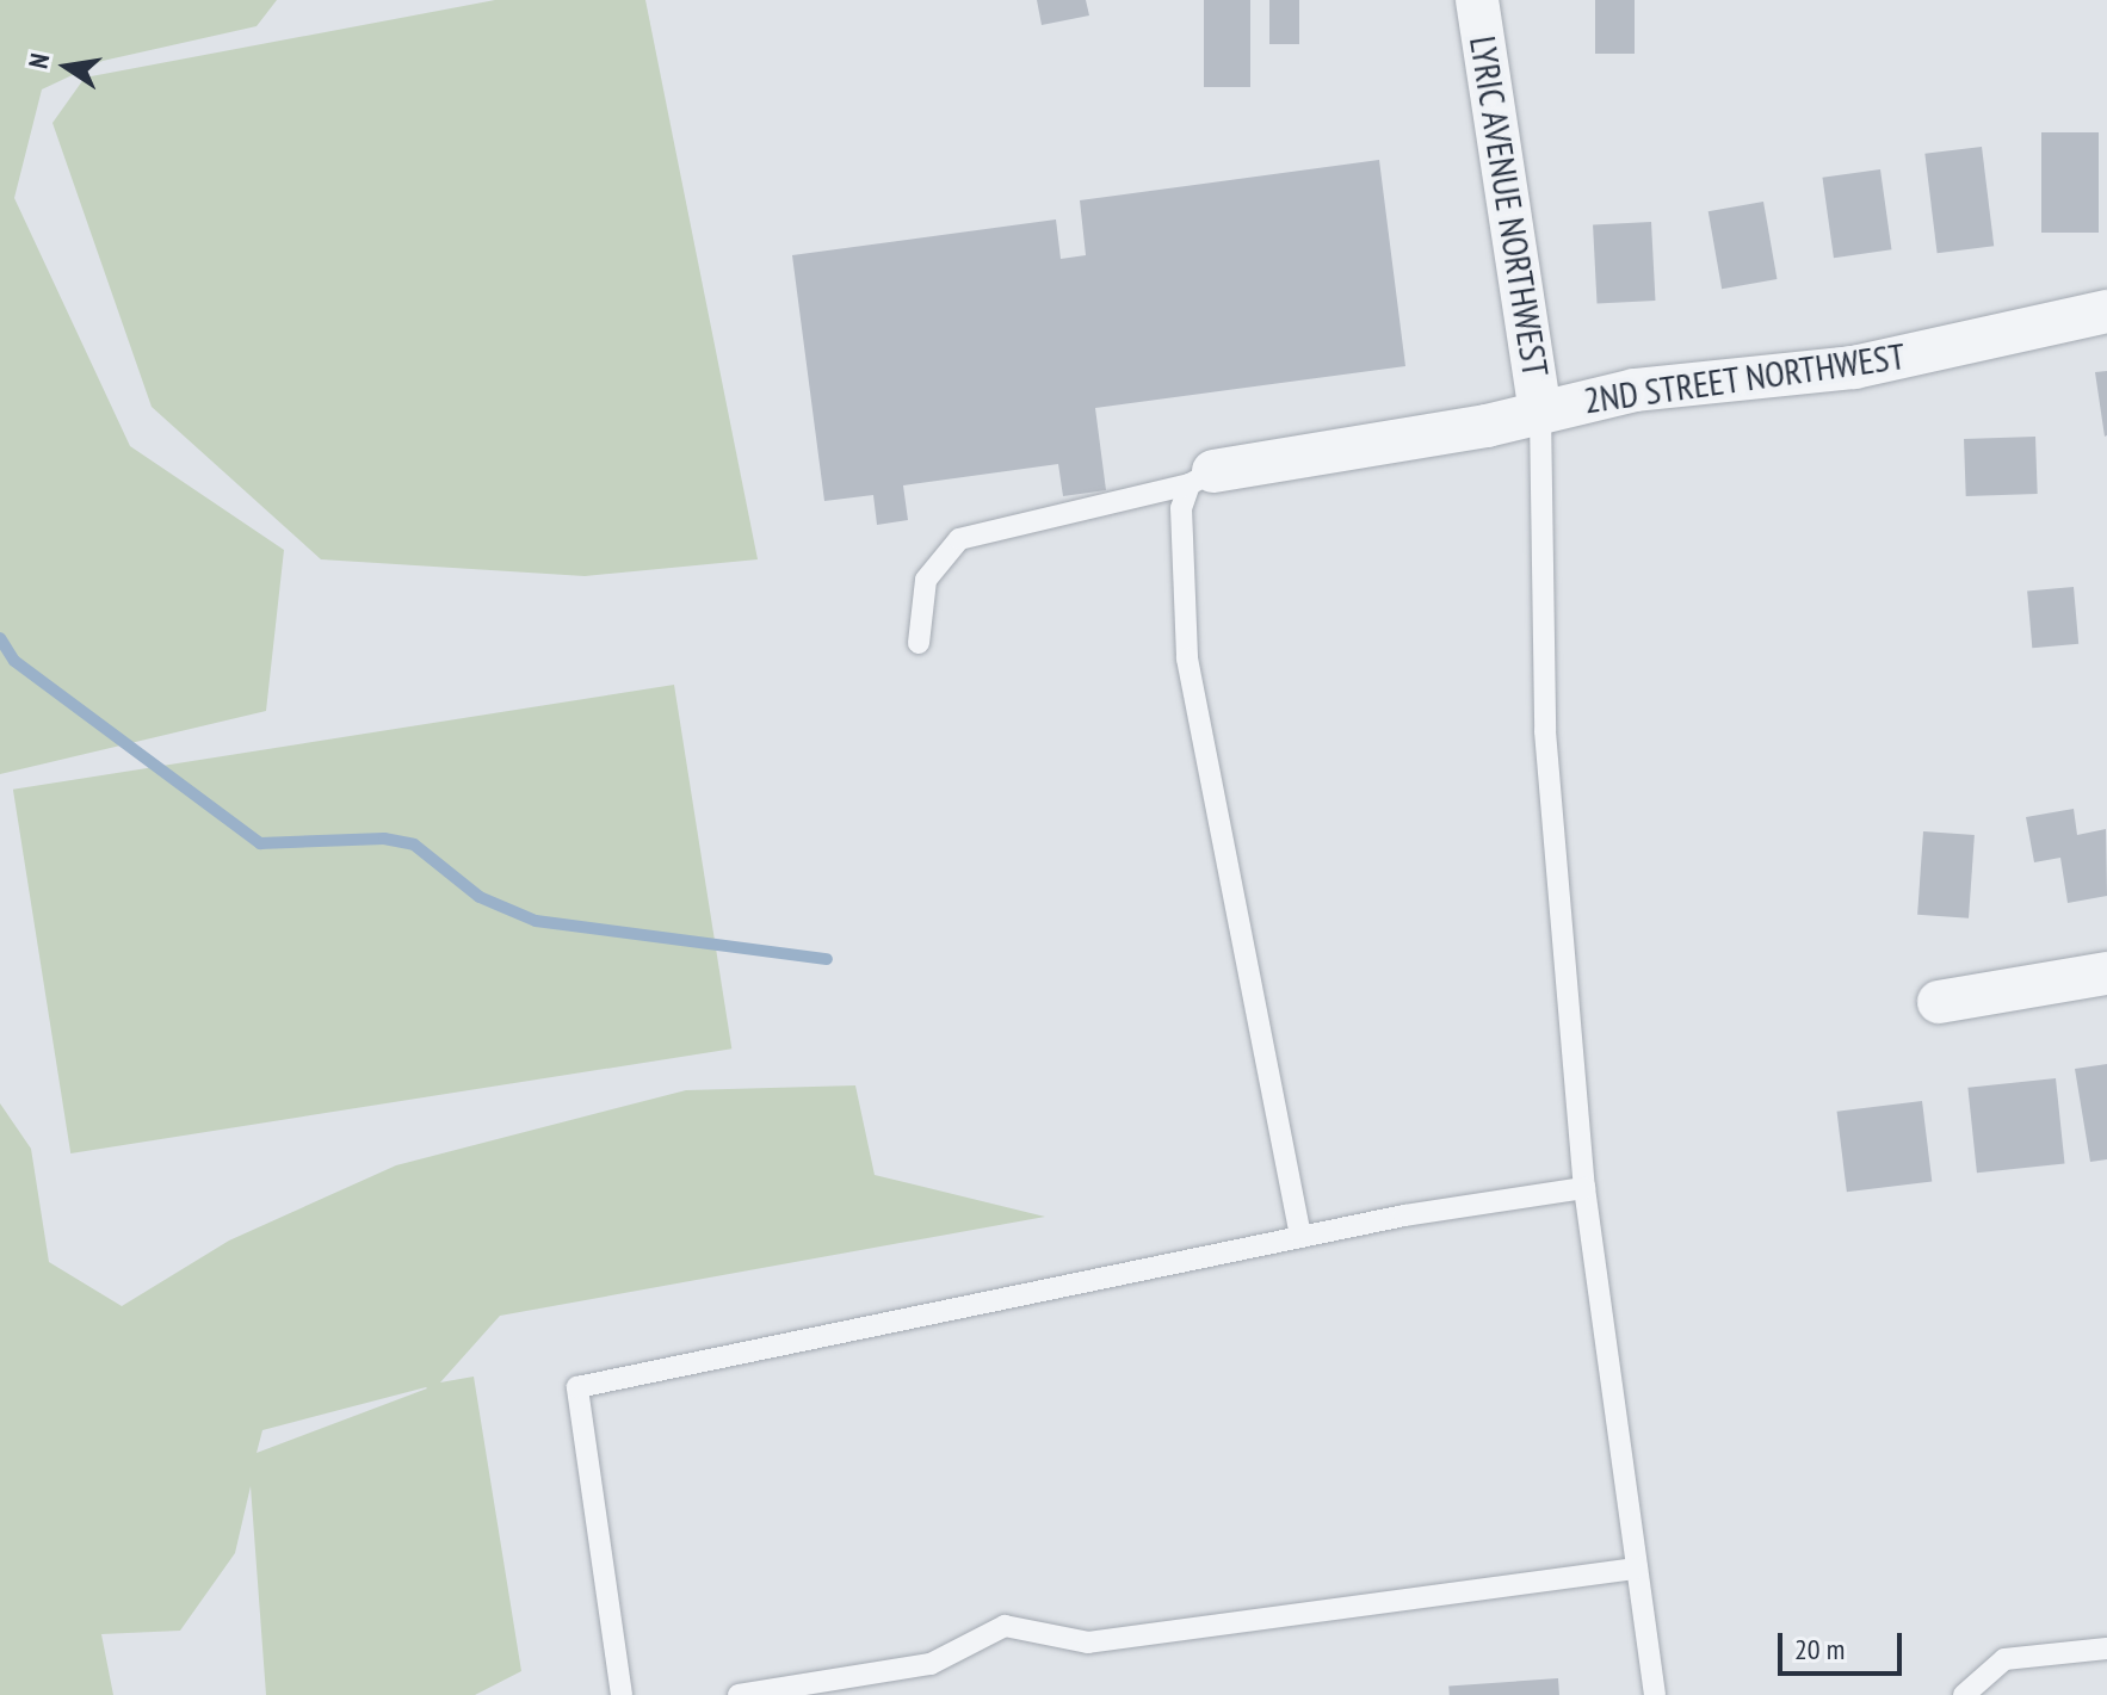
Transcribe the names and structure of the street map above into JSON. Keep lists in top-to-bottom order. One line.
{"streets":{"street":["LYRIC AVENUE NORTHWEST","2ND STREET NORTHWEST"]},"crossings":[["LYRIC AVENUE NORTHWEST","2ND STREET NORTHWEST"]],"scale_bar":"20 m","north":"left"}
